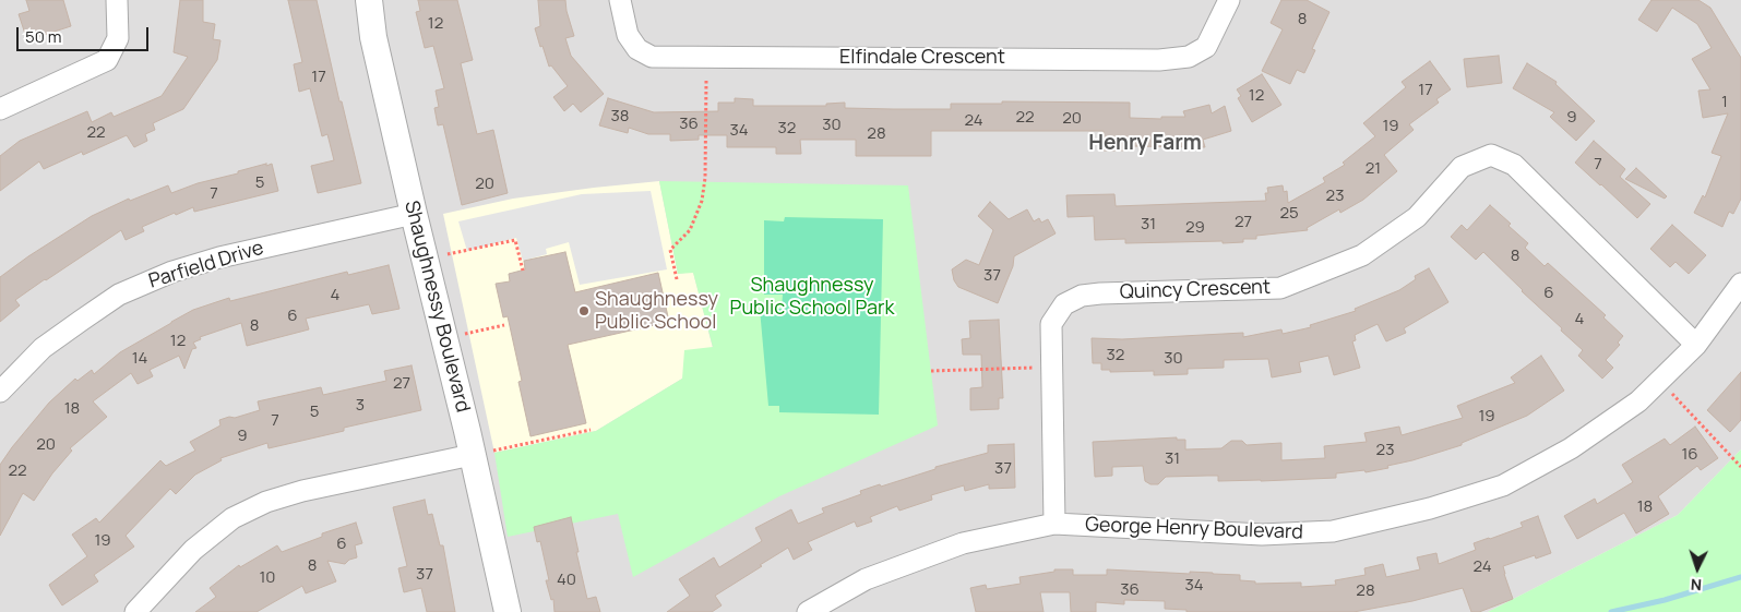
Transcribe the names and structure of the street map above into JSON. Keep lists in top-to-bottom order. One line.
{"streets":{"street":["Elfindale Crescent","Parfield Drive","Quincy Crescent","Shaughnessy Boulevard","George Henry Boulevard"]},"crossings":[["Parfield Drive","Shaughnessy Boulevard"],["Quincy Crescent","George Henry Boulevard"]],"districts":["Henry Farm"],"parks":["Shaughnessy Public School Park"],"places":["Shaughnessy Public School"],"house_numbers":["8","12","17","17","12","1","38","22","9","20","24","36","30","19","32","34","22","28","7","21","5","20","7","23","25","27","31","29","8","37","6","4","6","4","8","12","32","14","30","27","3","18","5","19","7","9","20","23","16","31","37","22","18","19","6","8","24","37","10","40","34","36","28"],"scale_bar":"50 m","north":"bottom"}
